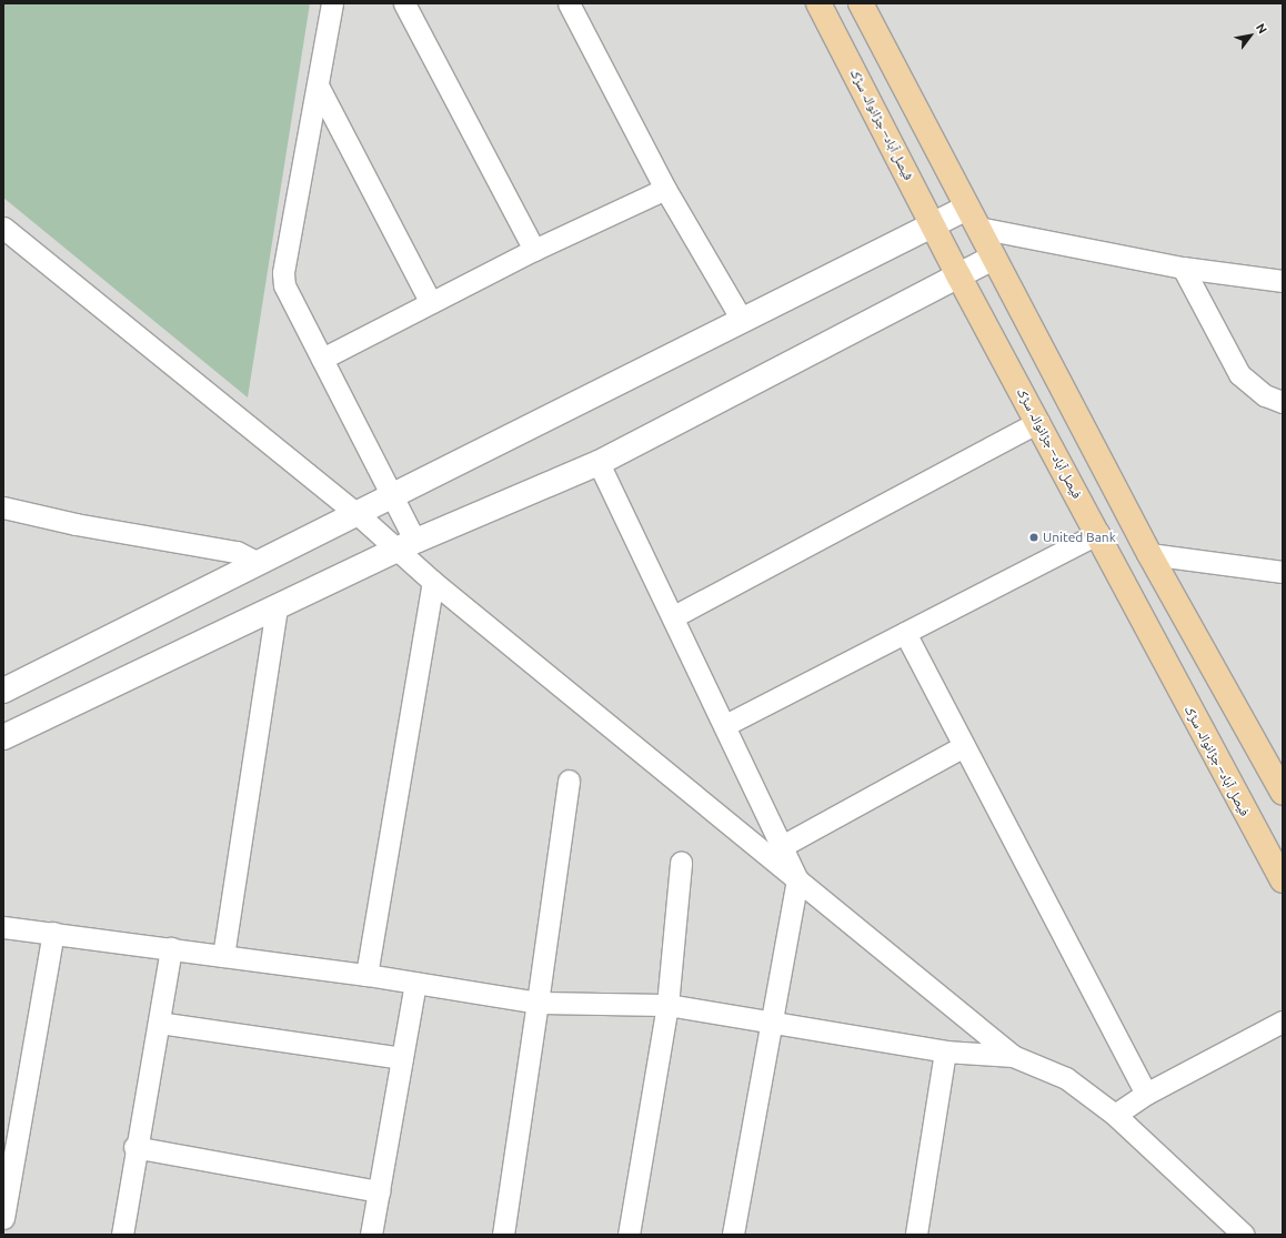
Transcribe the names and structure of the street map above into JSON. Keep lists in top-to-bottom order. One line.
{"streets":{"main road":["فیصل آباد– جڑانوالہ سڑک"]},"places":["United Bank"],"north":"top right"}
